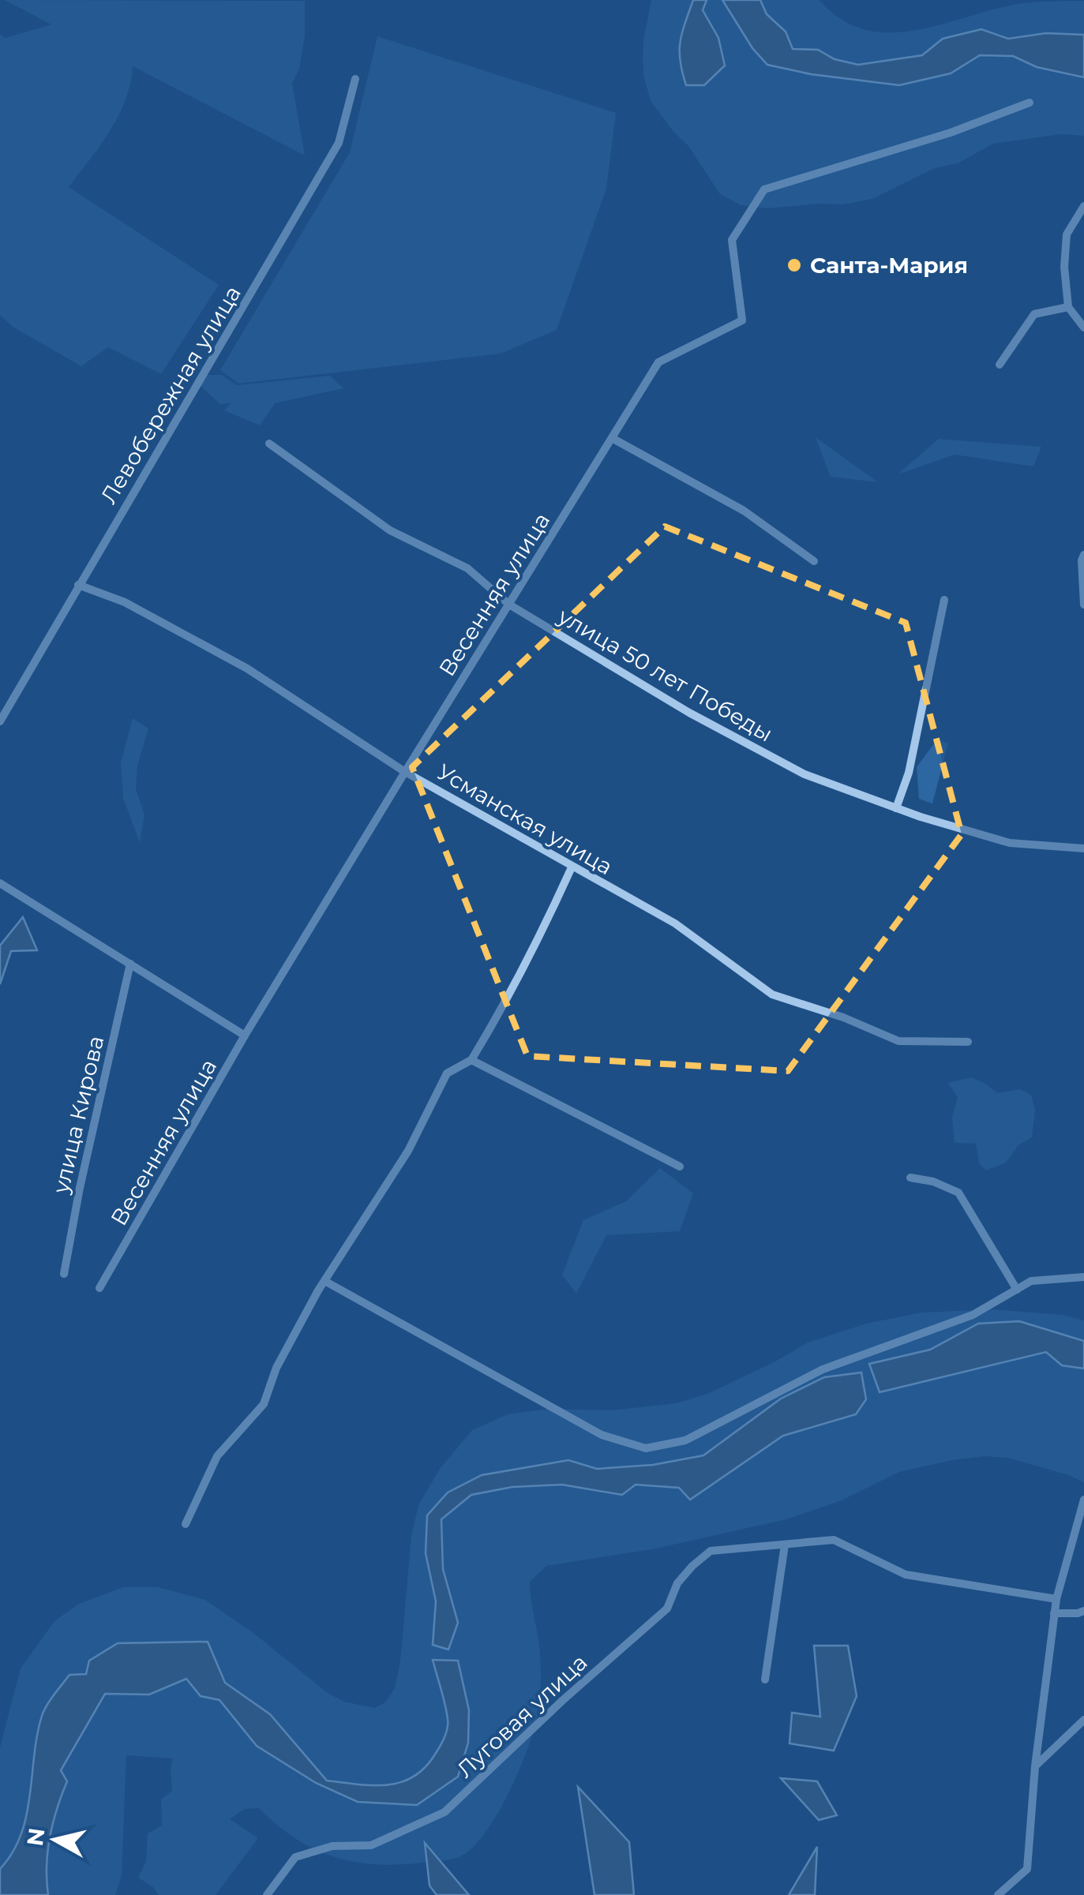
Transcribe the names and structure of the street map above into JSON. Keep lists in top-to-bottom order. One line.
{"streets":{"street":["Левобережная улица","Весенняя улица","улица 50 лет Победы","Усманская улица","улица Кирова","Луговая улица"]},"crossings":[["Левобережная улица","Усманская улица"],["Весенняя улица","улица 50 лет Победы"],["Весенняя улица","Усманская улица"]],"places":["Санта-Мария"],"north":"left"}
